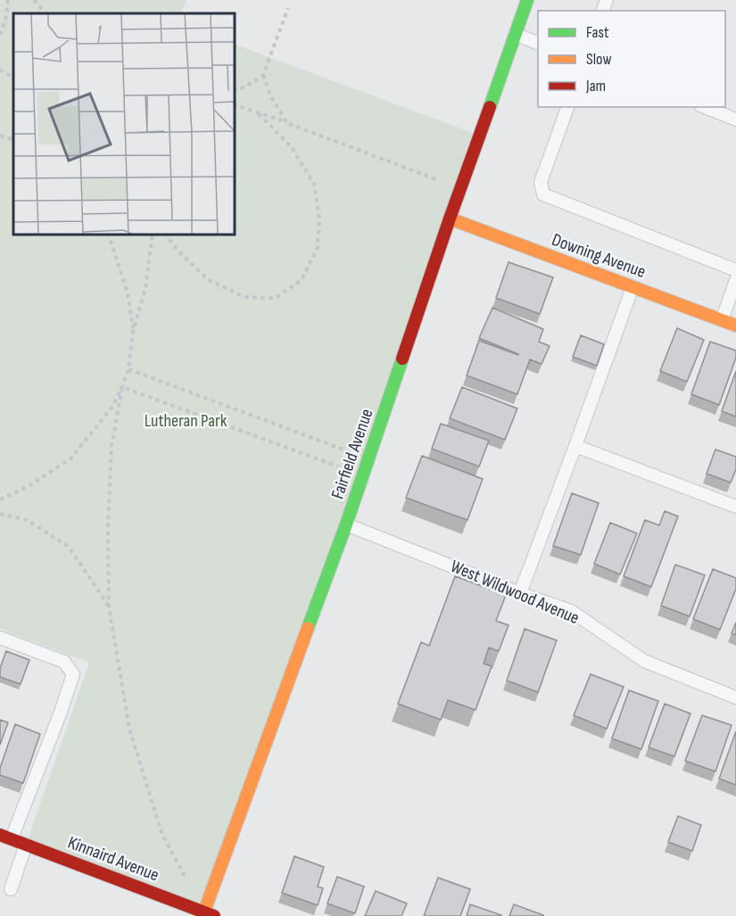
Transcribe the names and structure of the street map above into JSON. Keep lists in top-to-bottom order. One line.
{"streets":{"main road":["Downing Avenue","Fairfield Avenue","Kinnaird Avenue"],"lane":["West Wildwood Avenue"]},"crossings":[["Downing Avenue","Fairfield Avenue"],["Fairfield Avenue","West Wildwood Avenue"],["Fairfield Avenue","Kinnaird Avenue"]],"parks":["Lutheran Park"],"legend":["Fast","Slow","Jam"]}
